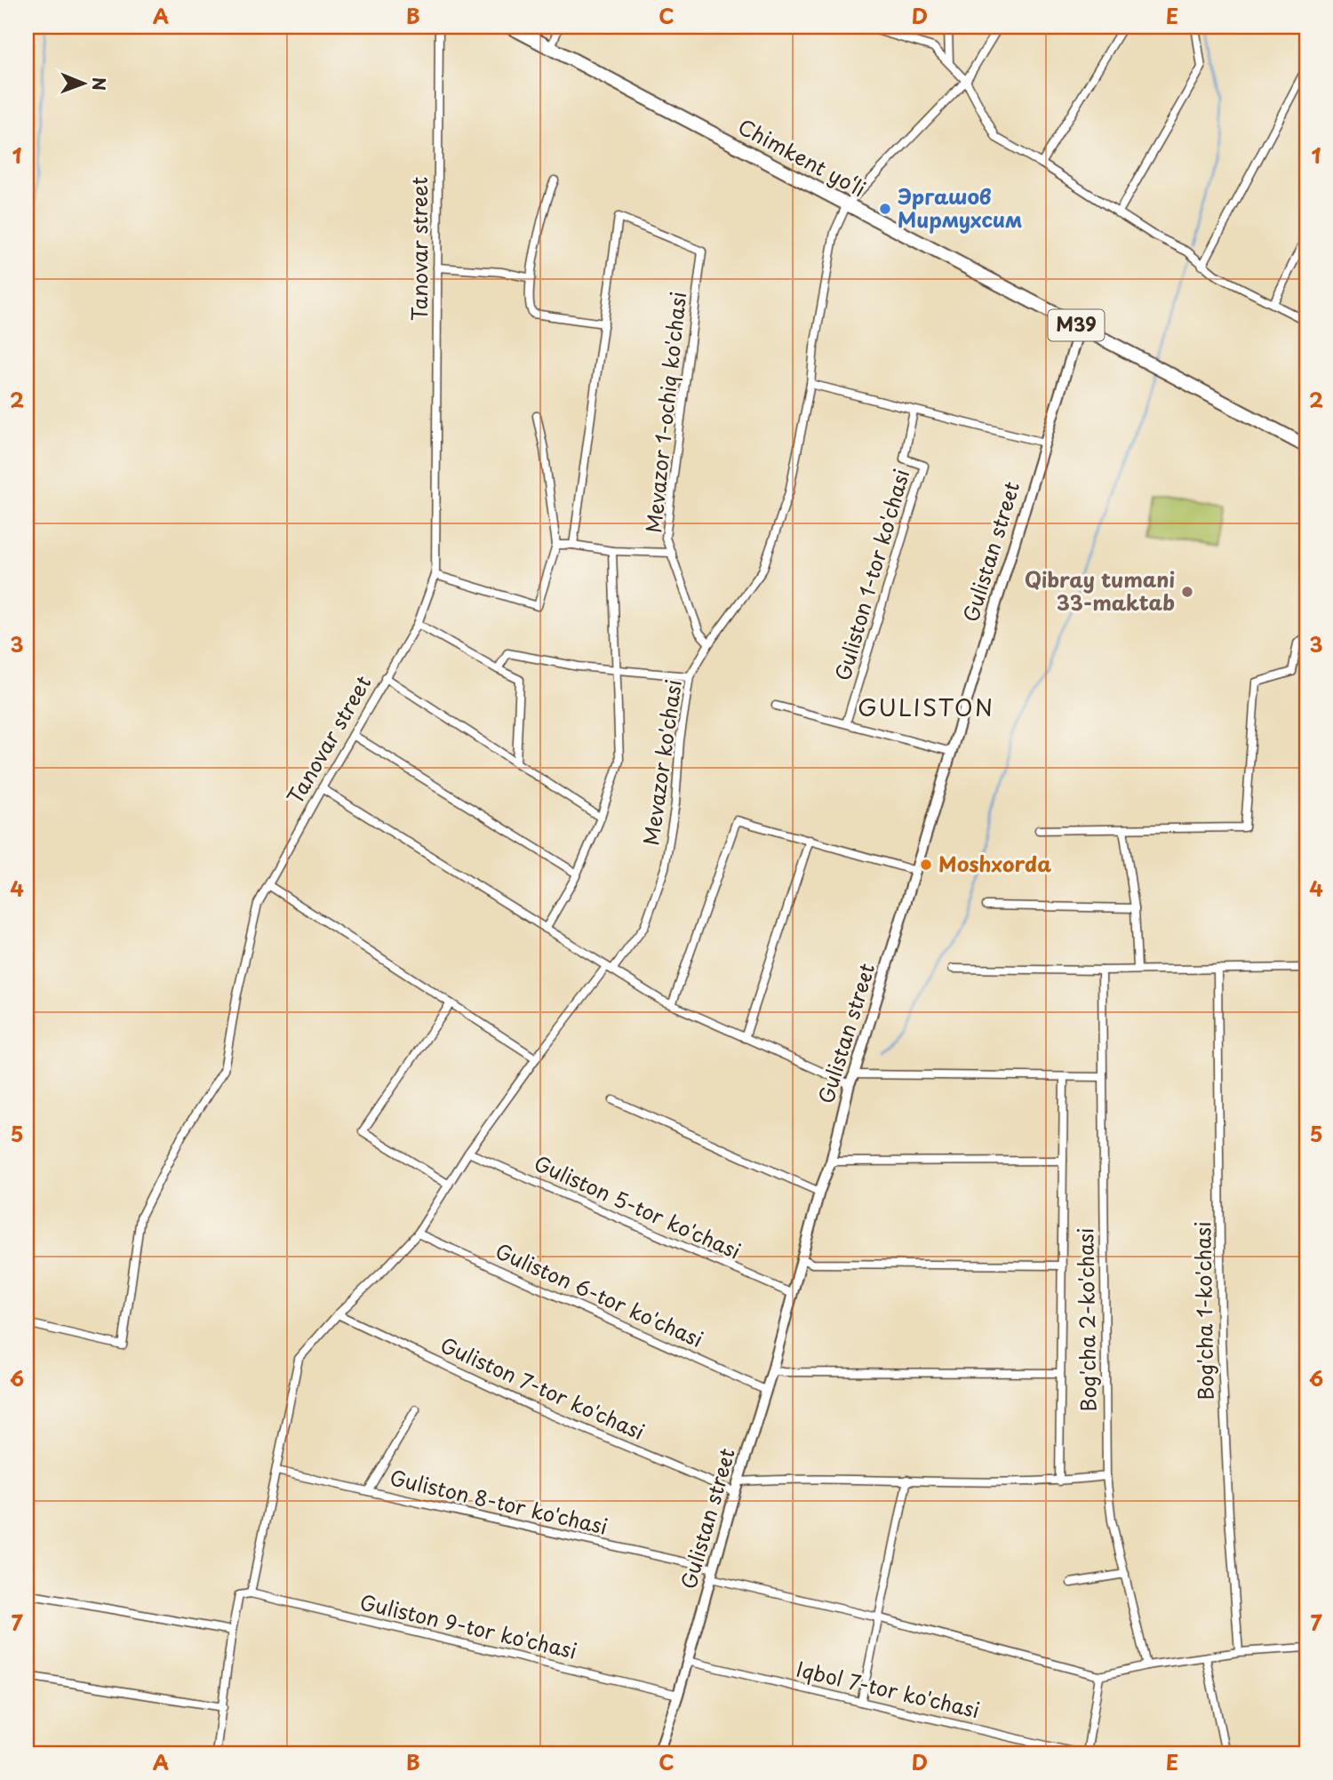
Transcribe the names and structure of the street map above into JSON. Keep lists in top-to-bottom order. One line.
{"streets":{"highway":["Chimkent yo‘li","M39"],"main road":["Gulistan street"],"street":["Tanovar street","Mevazor 1-ochiq ko'chasi","Guliston 1-tor ko'chasi","Mevazor ko'chasi","Guliston 5-tor ko'chasi","Guliston 6-tor ko'chasi","Bog'cha 1-ko'chasi","Bog'cha 2-ko'chasi","Guliston 7-tor ko'chasi","Guliston 8-tor ko'chasi","Guliston 9-tor ko'chasi","Iqbol 7-tor ko'chasi"]},"crossings":[["Chimkent yo‘li","Gulistan street"],["Chimkent yo‘li","Mevazor ko'chasi"],["Mevazor 1-ochiq ko'chasi","Mevazor ko'chasi"],["Gulistan street","Guliston 5-tor ko'chasi"],["Gulistan street","Guliston 6-tor ko'chasi"],["Gulistan street","Guliston 7-tor ko'chasi"],["Gulistan street","Guliston 8-tor ko'chasi"],["Gulistan street","Guliston 9-tor ko'chasi"],["Gulistan street","Iqbol 7-tor ko'chasi"],["Mevazor ko'chasi","Guliston 5-tor ko'chasi"],["Mevazor ko'chasi","Guliston 6-tor ko'chasi"],["Mevazor ko'chasi","Guliston 7-tor ko'chasi"],["Mevazor ko'chasi","Guliston 8-tor ko'chasi"],["Mevazor ko'chasi","Guliston 9-tor ko'chasi"]],"districts":["GULISTON"],"places":["Эргашов Мирмухсим","Qibray tumani 33-maktab","Moshxorda"],"north":"right","grid":{"columns":["A","B","C","D","E"],"rows":["1","2","3","4","5","6","7"]}}
